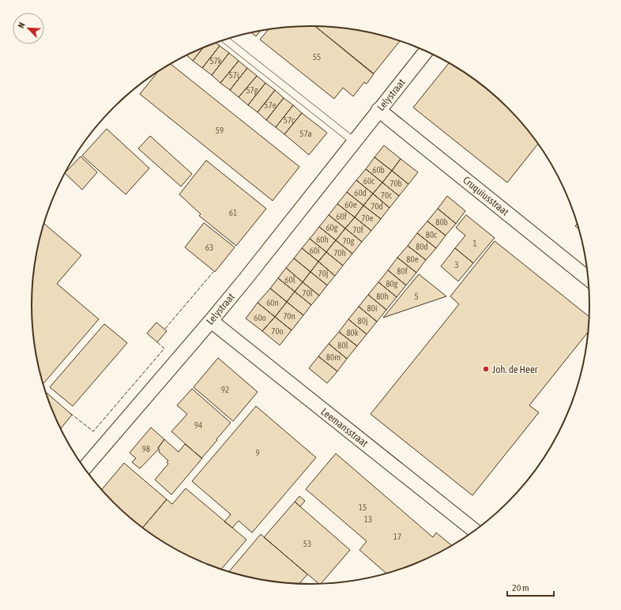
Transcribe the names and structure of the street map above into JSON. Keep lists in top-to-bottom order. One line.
{"streets":{"street":["Lelystraat","Cruquiusstraat","Leemansstraat"]},"crossings":[["Lelystraat","Cruquiusstraat"],["Lelystraat","Leemansstraat"]],"places":["Joh. de Heer"],"house_numbers":["55","57k","57i","57g","57e","57c","59","57a","60b","60c","70b","60d","70c","60e","70d","61","60f","70e","80b","60g","70f","80c","60h","70g","1","80d","63","60i","70h","80e","3","80f","70j","60l","80g","70l","80h","5","60n","80i","70n","60o","80j","70o","80k","80l","80m","92","94","98","9","15","13","17","53"],"scale_bar":"20 m","north":"top left"}
